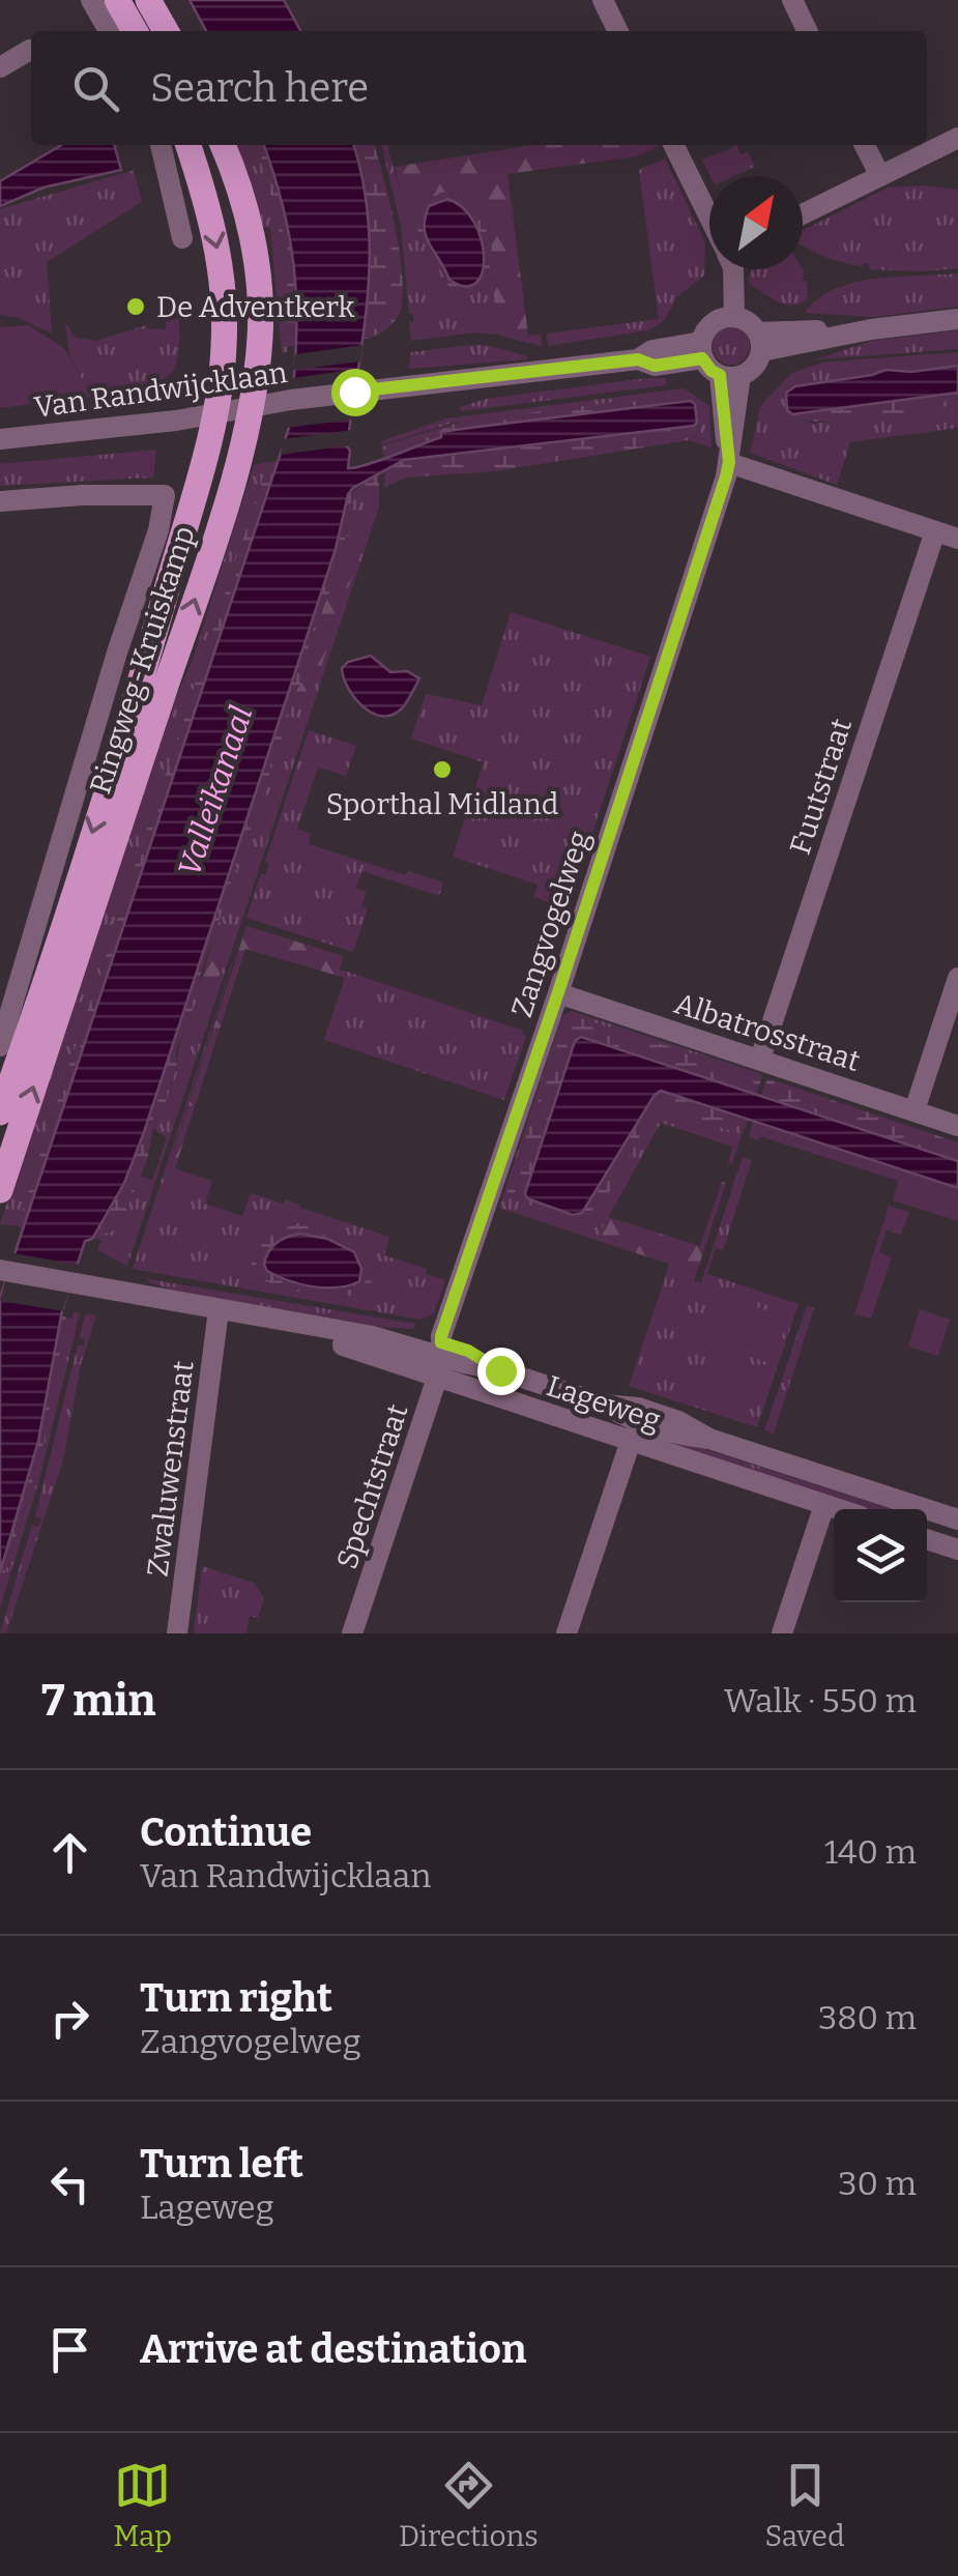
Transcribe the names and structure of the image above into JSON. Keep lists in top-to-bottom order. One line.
{"streets":{"main road":["Ringweg-Kruiskamp"],"street":["Van Randwijcklaan","Fuutstraat","Zangvogelweg","Albatrosstraat","Lageweg","Zwaluwenstraat","Spechtstraat"]},"crossings":[["Van Randwijcklaan","Ringweg-Kruiskamp"],["Van Randwijcklaan","Zangvogelweg"],["Fuutstraat","Albatrosstraat"],["Zangvogelweg","Albatrosstraat"],["Zangvogelweg","Lageweg"],["Zangvogelweg","Spechtstraat"],["Lageweg","Zwaluwenstraat"],["Lageweg","Spechtstraat"]],"water":["Valleikanaal"],"places":["De Adventkerk","Sporthal Midland"],"north":"top right","page":{"search":"Search here","heading":["7 min","Walk · 550 m"],"list":[["Continue","Van Randwijcklaan","140 m"],["Turn right","Zangvogelweg","380 m"],["Turn left","Lageweg","30 m"],"Arrive at destination"],"nav":["Map","Directions","Saved"]}}
